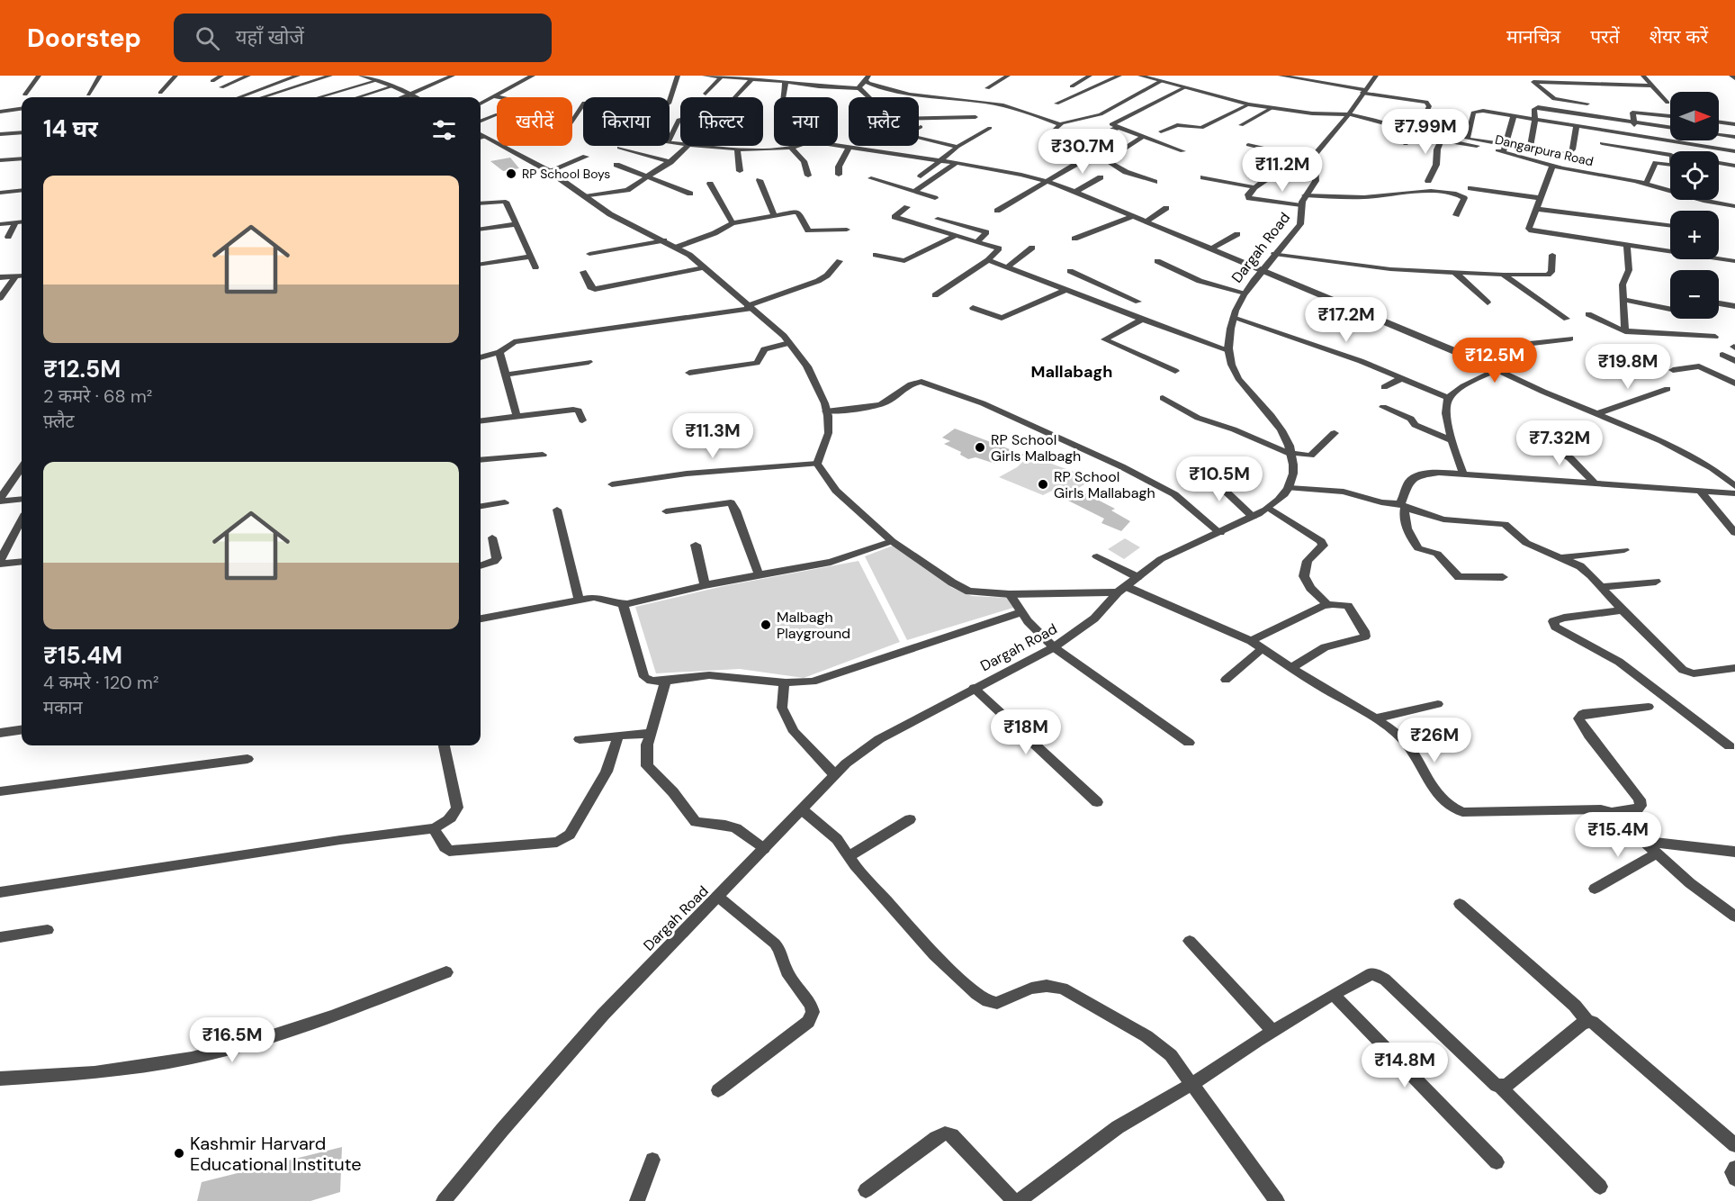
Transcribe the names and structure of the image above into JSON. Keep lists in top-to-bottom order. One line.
{"streets":{"street":["Dangarpura Road","Dargah Road"]},"districts":["Mallabagh"],"places":["RP School Boys","RP School Girls Malbagh","RP School Girls Mallabagh","Malbagh Playground","Kashmir Harvard Educational Institute"],"north":"right","page":{"header":"Doorstep","search":"यहाँ खोजें","nav":["मानचित्र","परतें","शेयर करें"],"map_buttons":["+","−"],"chip":["खरीदें","किराया","फ़िल्टर","नया","फ़्लैट"],"heading":"14 घर","price":["₹7.99M","₹30.7M","₹11.2M","₹17.2M","₹12.5M","₹19.8M","₹11.3M","₹7.32M","₹10.5M","₹18M","₹26M","₹15.4M","₹16.5M","₹14.8M"],"list":[{"name":"₹12.5M","note":"2 कमरे · 68 m² · फ़्लैट"},{"name":"₹15.4M","note":"4 कमरे · 120 m² · मकान"}]}}
